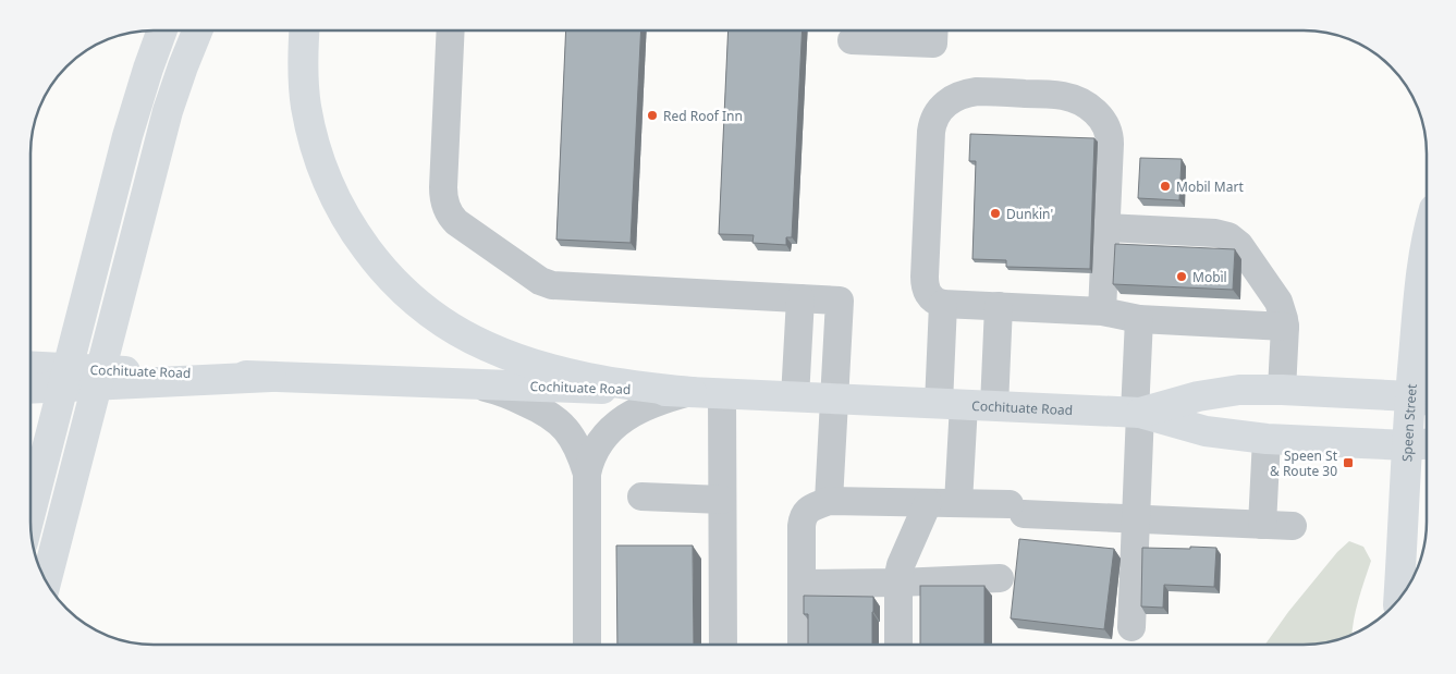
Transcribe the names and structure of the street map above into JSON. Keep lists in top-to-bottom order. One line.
{"streets":{"main road":["Cochituate Road","Speen Street"]},"crossings":[["Cochituate Road","Speen Street"]],"places":{"other":["Red Roof Inn","Mobil Mart","Dunkin'","Mobil"],"transit":["Speen St & Route 30"]}}
